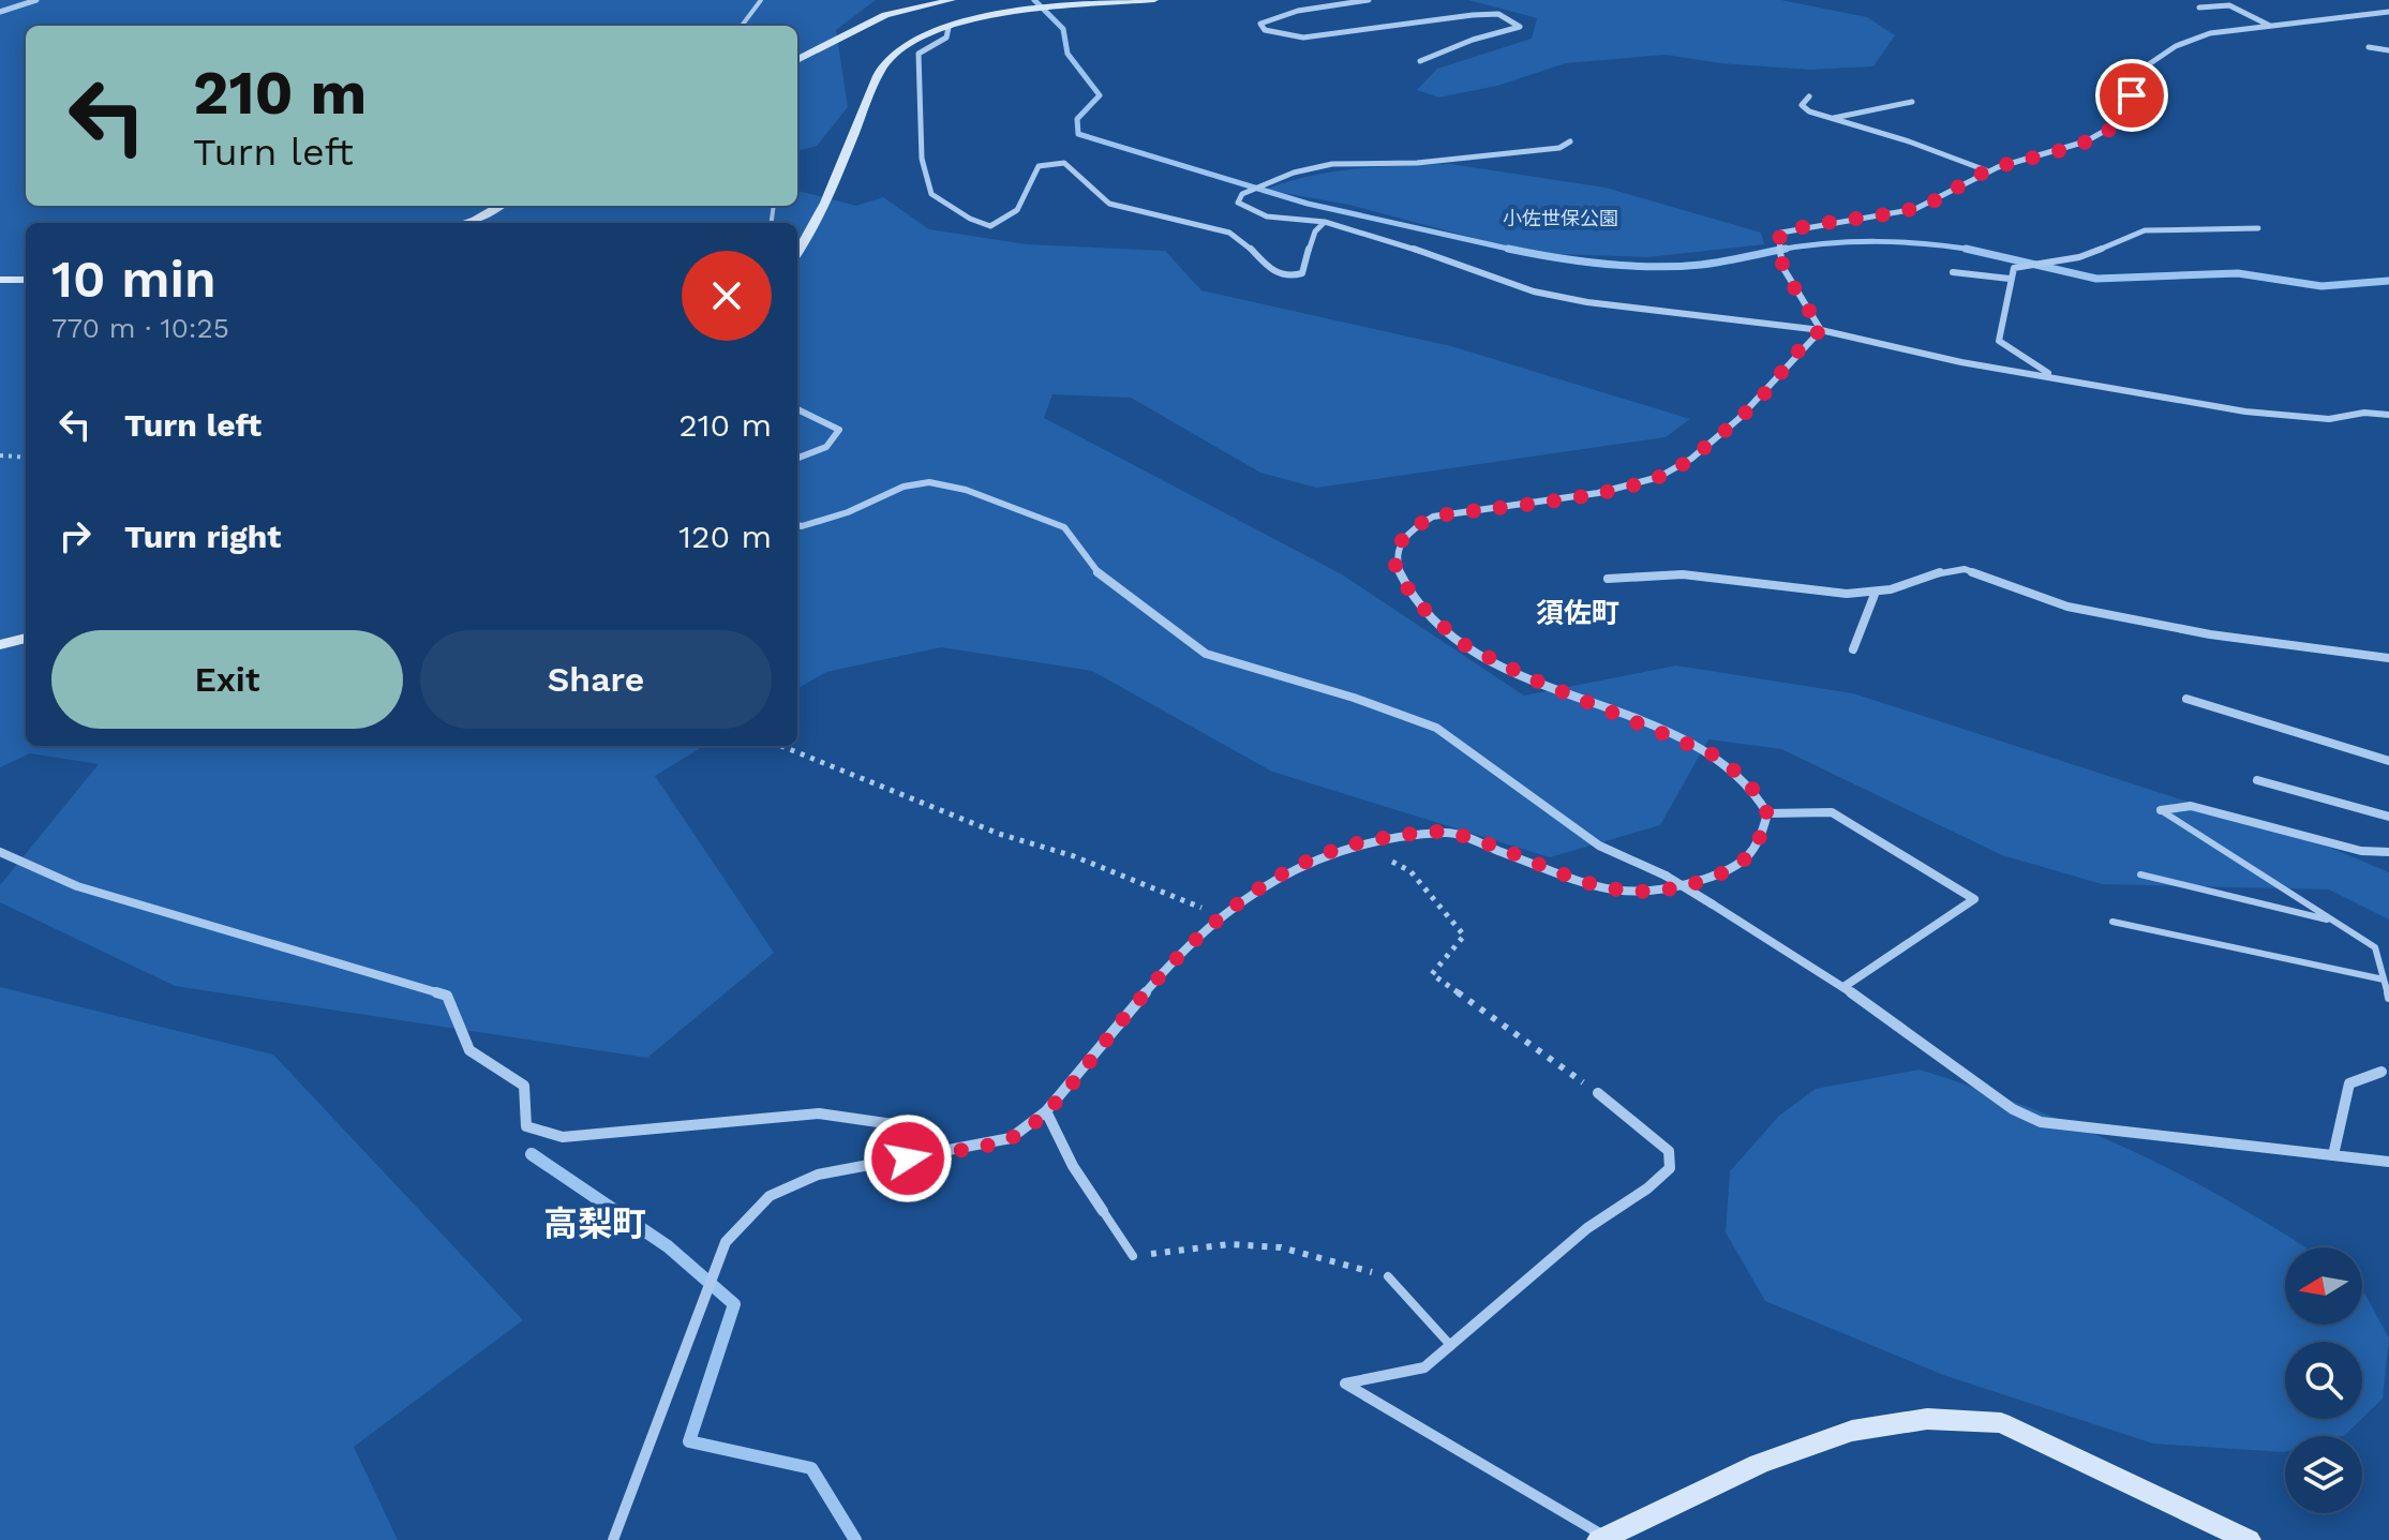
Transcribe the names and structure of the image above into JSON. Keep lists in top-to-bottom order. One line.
{"districts":["須佐町","高梨町"],"parks":["小佐世保公園"],"north":"left","page":{"turn":["210 m","Turn left"],"heading":["10 min","770 m · 10:25"],"list":[{"name":"Turn left","value":"210 m"},{"name":"Turn right","value":"120 m"}],"buttons":["Exit","Share"]}}
